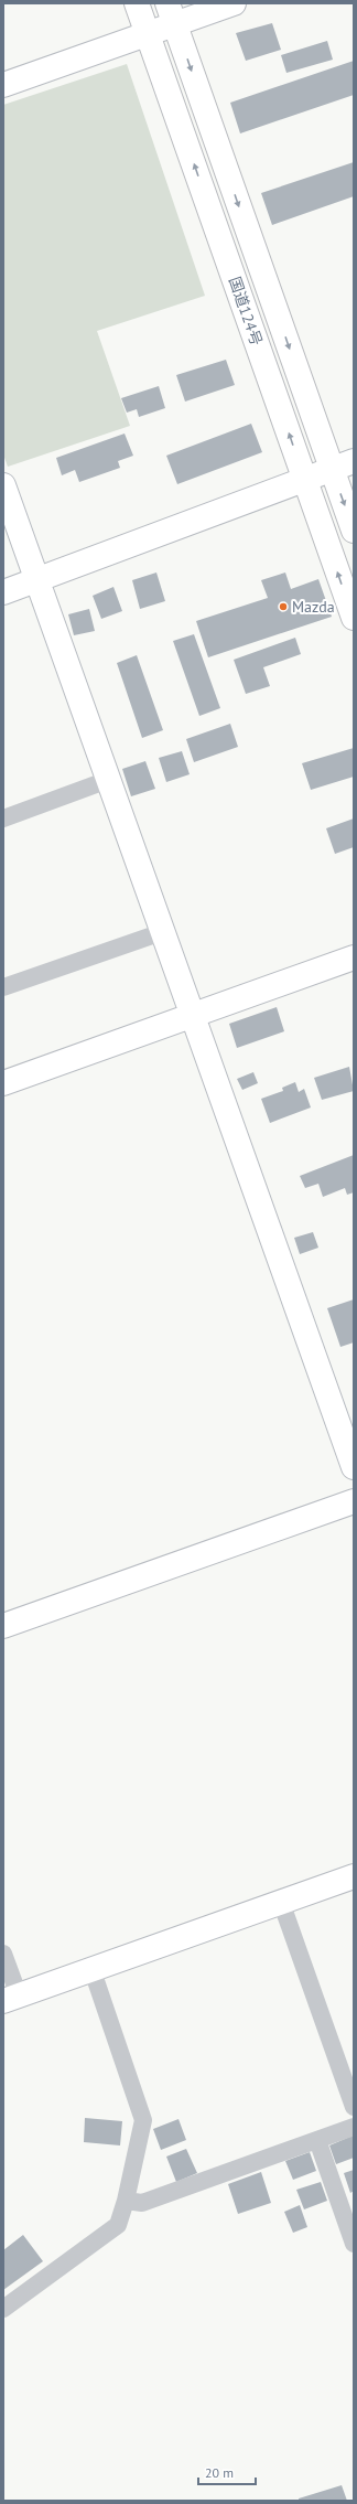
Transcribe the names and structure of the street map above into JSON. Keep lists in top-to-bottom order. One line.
{"streets":{"main road":["国道124号"]},"places":["Mazda"],"scale_bar":"20 m"}
